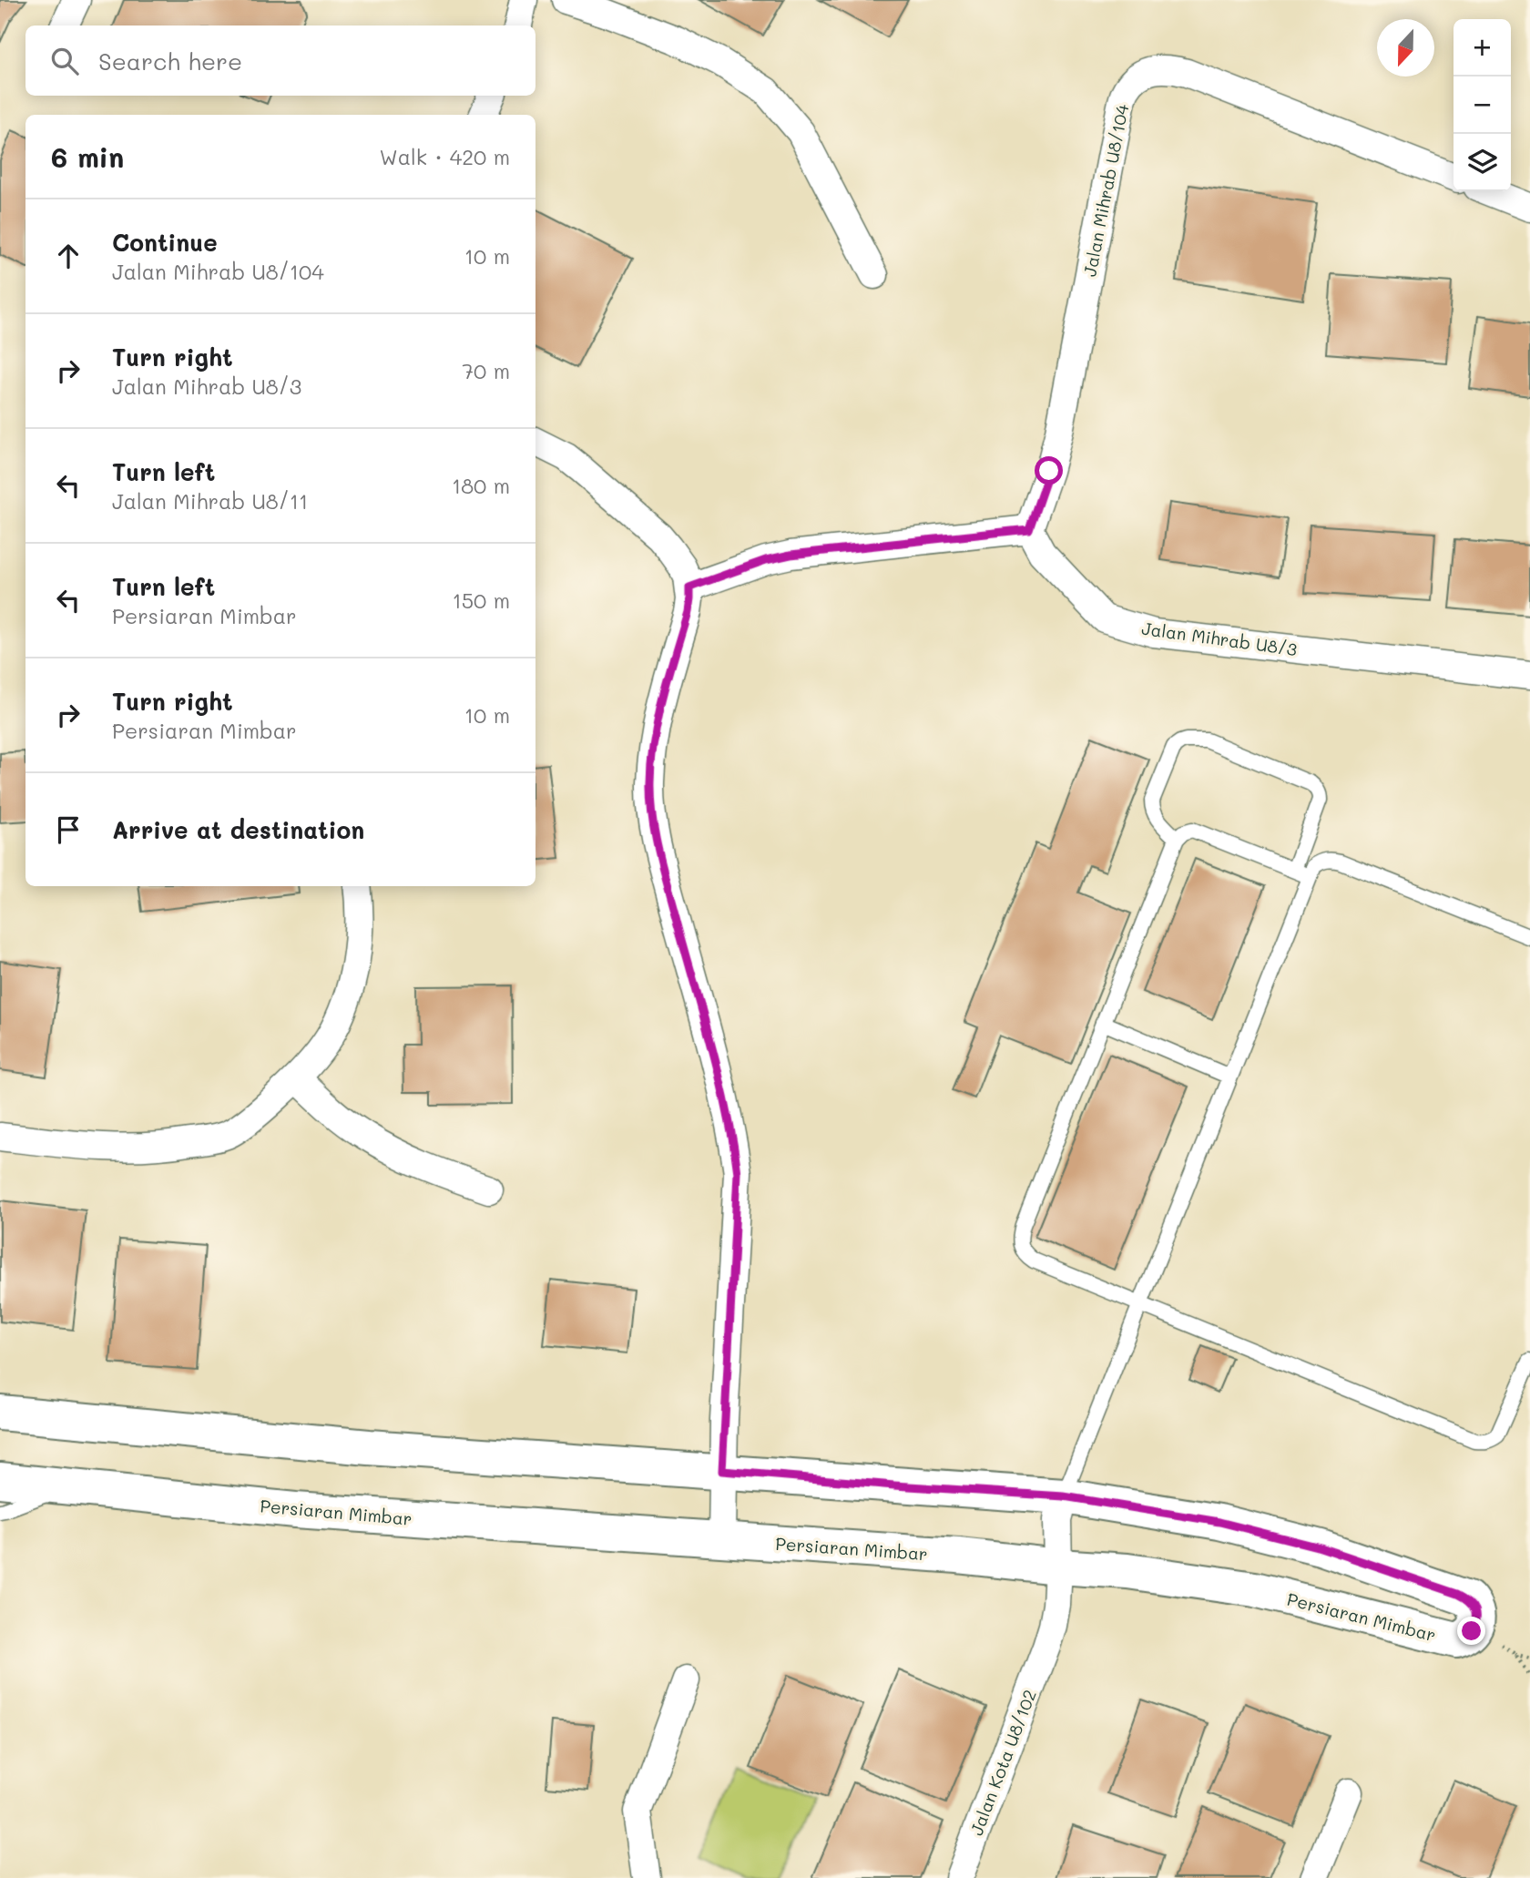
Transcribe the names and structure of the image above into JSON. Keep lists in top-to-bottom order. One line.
{"streets":{"street":["Jalan Mihrab U8/104","Jalan Mihrab U8/3","Persiaran Mimbar","Jalan Kota U8/102"]},"crossings":[["Jalan Mihrab U8/104","Jalan Mihrab U8/3"],["Persiaran Mimbar","Jalan Kota U8/102"]],"north":"bottom","page":{"map_buttons":["+","−"],"search":"Search here","heading":["6 min","Walk · 420 m"],"list":[["Continue","Jalan Mihrab U8/104","10 m"],["Turn right","Jalan Mihrab U8/3","70 m"],["Turn left","Jalan Mihrab U8/11","180 m"],["Turn left","Persiaran Mimbar","150 m"],["Turn right","Persiaran Mimbar","10 m"],"Arrive at destination"]}}
